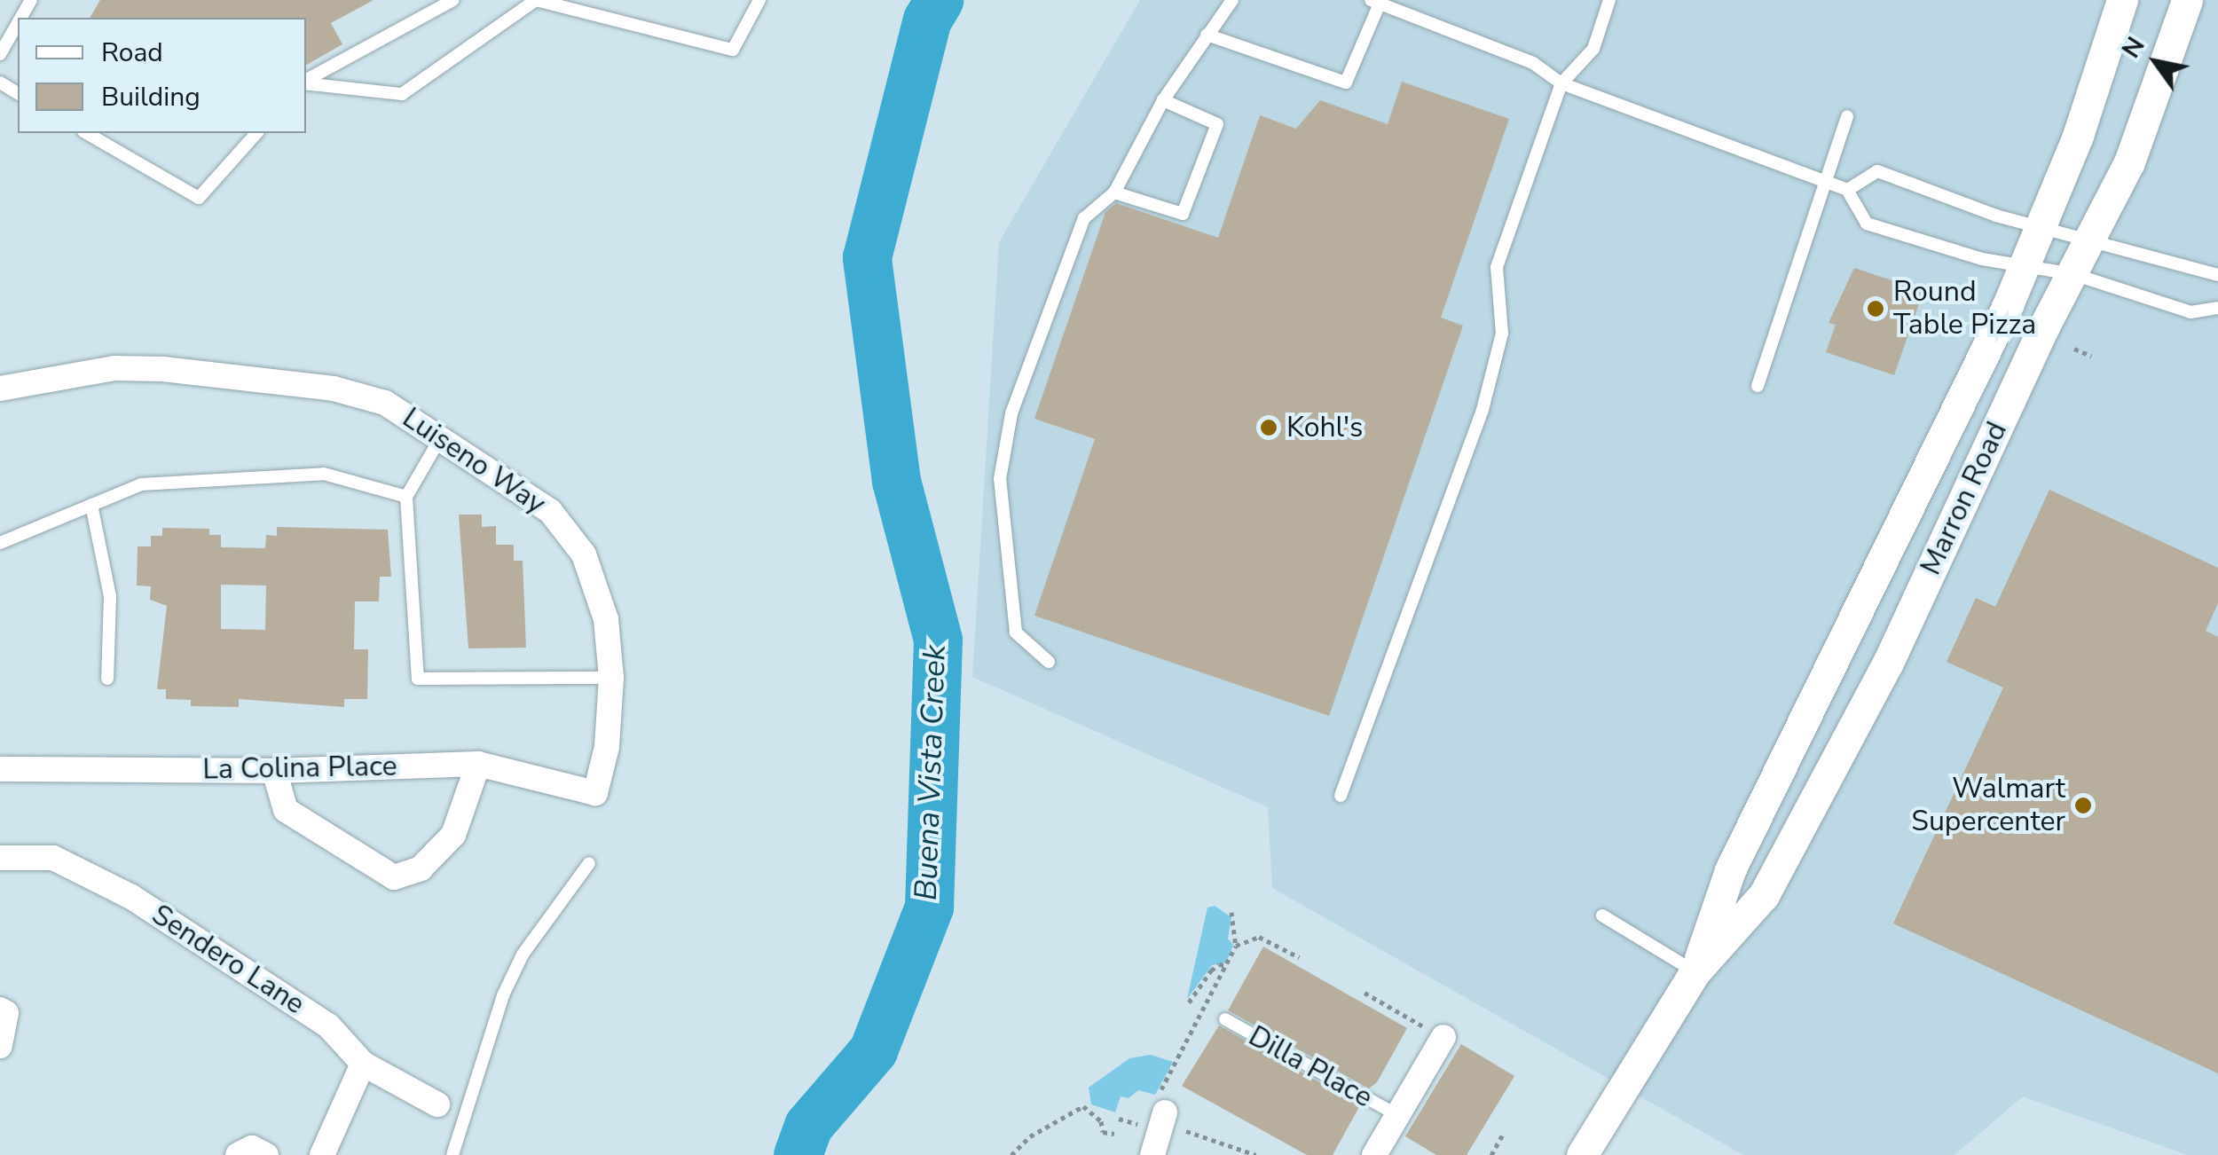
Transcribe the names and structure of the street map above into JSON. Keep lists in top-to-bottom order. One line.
{"streets":{"street":["Luiseno Way","Marron Road","La Colina Place","Sendero Lane"],"lane":["Dilla Place"]},"crossings":[["Luiseno Way","La Colina Place"]],"water":["Buena Vista Creek"],"places":["Round Table Pizza","Kohl's","Walmart Supercenter"],"legend":["Road","Building"],"north":"top left"}
